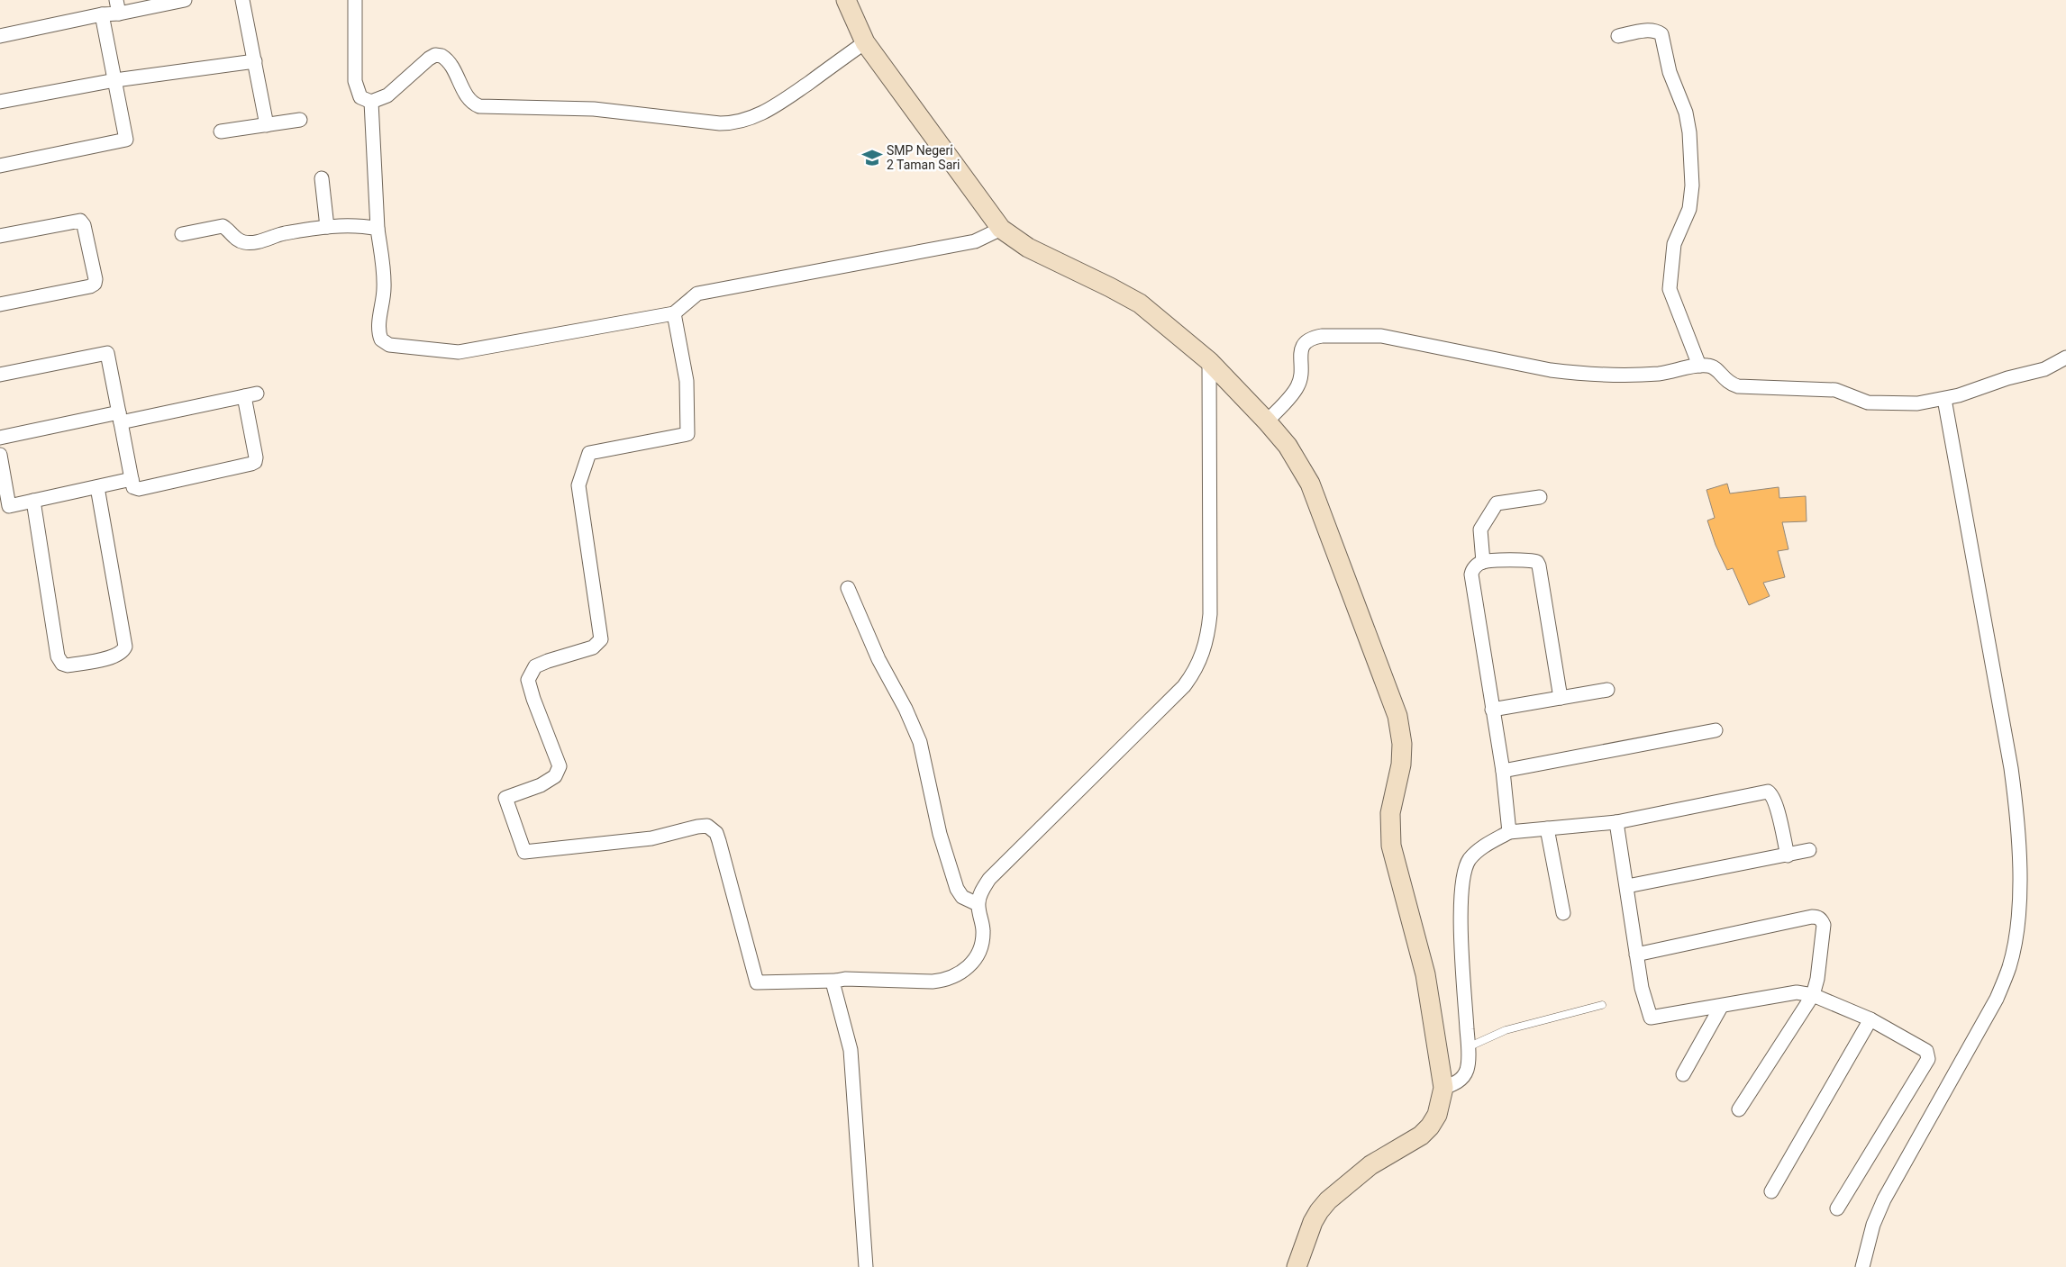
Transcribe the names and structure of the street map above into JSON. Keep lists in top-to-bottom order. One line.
{"places":{"school or university":["SMP Negeri 2 Taman Sari"]}}
